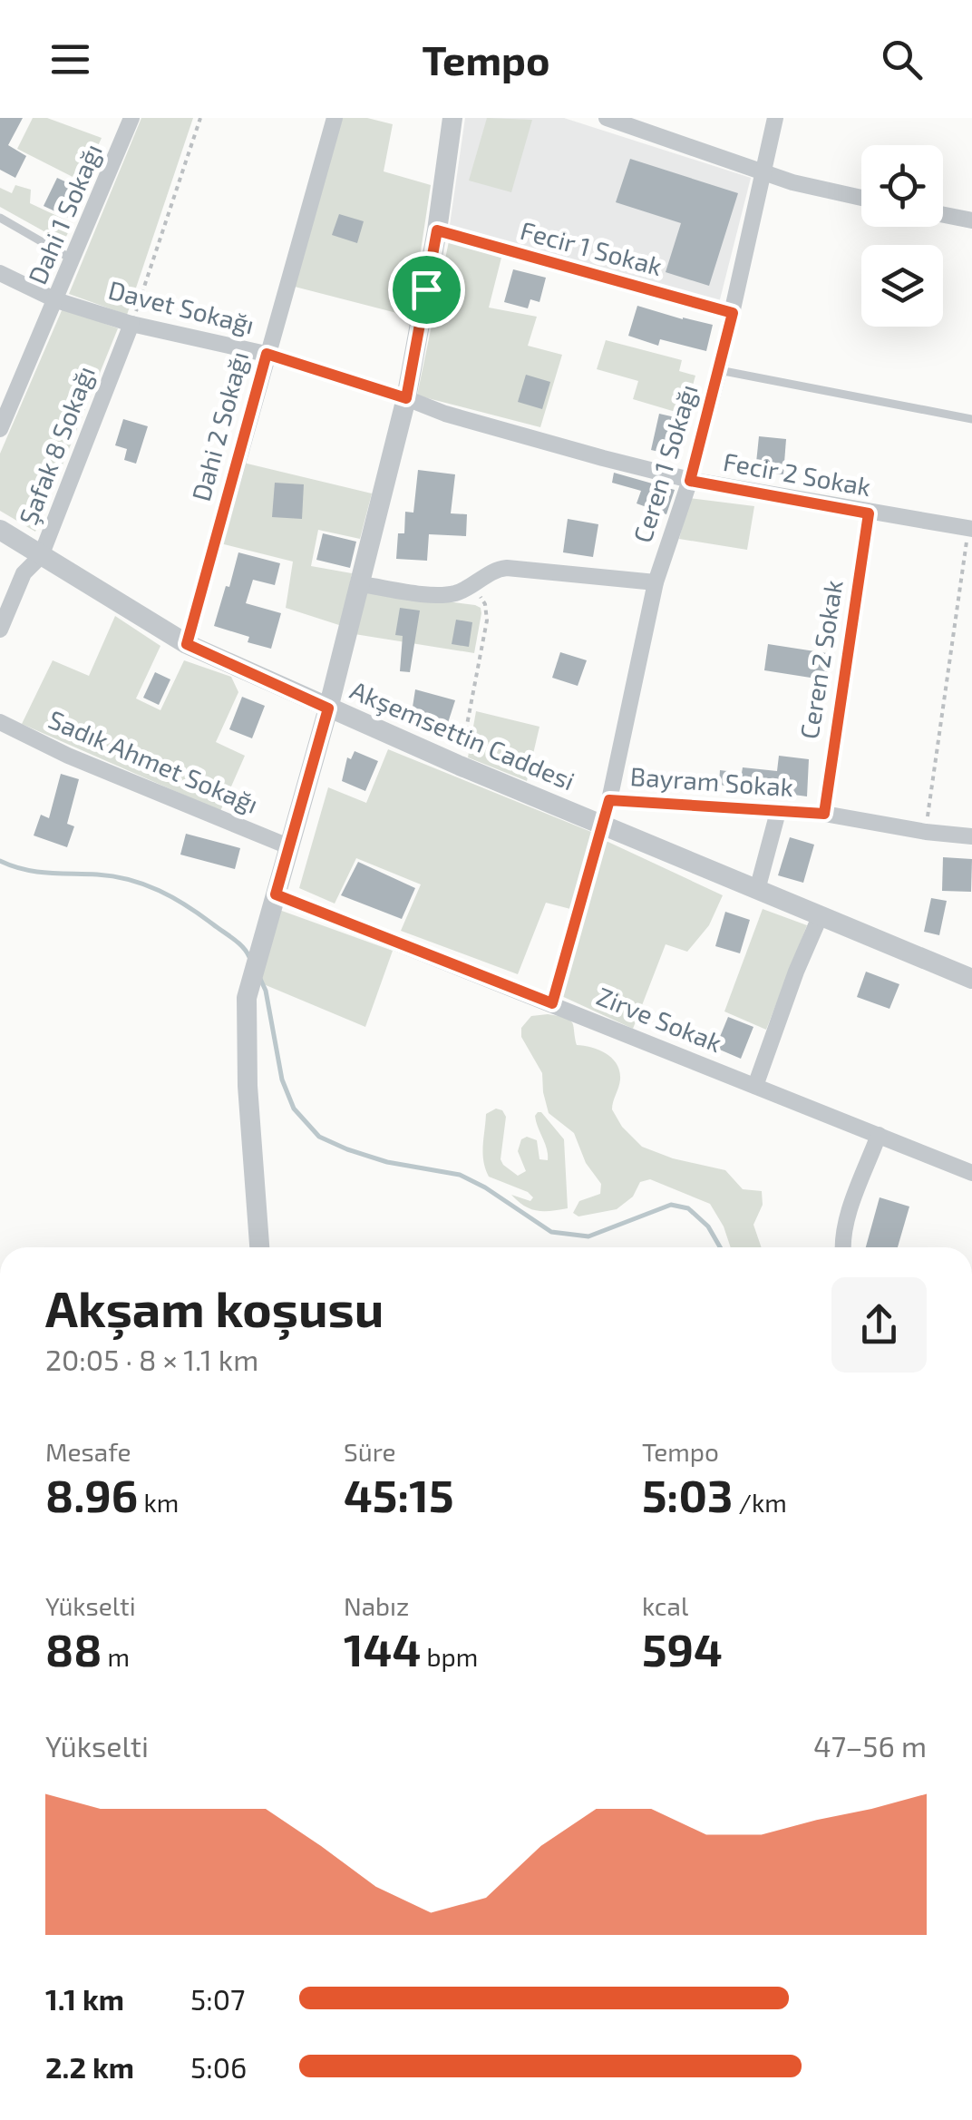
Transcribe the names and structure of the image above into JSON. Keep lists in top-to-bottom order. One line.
{"streets":{"street":["Dahi 1 Sokağı","Fecir 1 Sokak","Davet Sokağı","Dahi 2 Sokağı","Şafak 8 Sokağı","Ceren 1 Sokağı","Fecir 2 Sokak","Ceren 2 Sokak","Akşemsettin Caddesi","Sadık Ahmet Sokağı","Bayram Sokak","Zirve Sokak"]},"crossings":[["Dahi 1 Sokağı","Davet Sokağı"],["Fecir 1 Sokak","Ceren 1 Sokağı"],["Davet Sokağı","Dahi 2 Sokağı"],["Davet Sokağı","Şafak 8 Sokağı"],["Davet Sokağı","Fecir 2 Sokak"],["Dahi 2 Sokağı","Akşemsettin Caddesi"],["Şafak 8 Sokağı","Akşemsettin Caddesi"],["Ceren 1 Sokağı","Fecir 2 Sokak"],["Ceren 1 Sokağı","Akşemsettin Caddesi"],["Ceren 1 Sokağı","Bayram Sokak"],["Ceren 1 Sokağı","Zirve Sokak"],["Fecir 2 Sokak","Ceren 2 Sokak"],["Ceren 2 Sokak","Bayram Sokak"]],"page":{"header":"Tempo","heading":["Akşam koşusu","20:05 · 8 × 1.1 km"],"stats":[["Mesafe","8.96 km"],["Süre","45:15"],["Tempo","5:03 /km"],["Yükselti","88 m"],["Nabız","144 bpm"],["kcal","594"]],"chart":["Yükselti","47–56 m"],"list":[{"name":"1.1 km","note":"5:07"},{"name":"2.2 km","note":"5:06"}]}}
